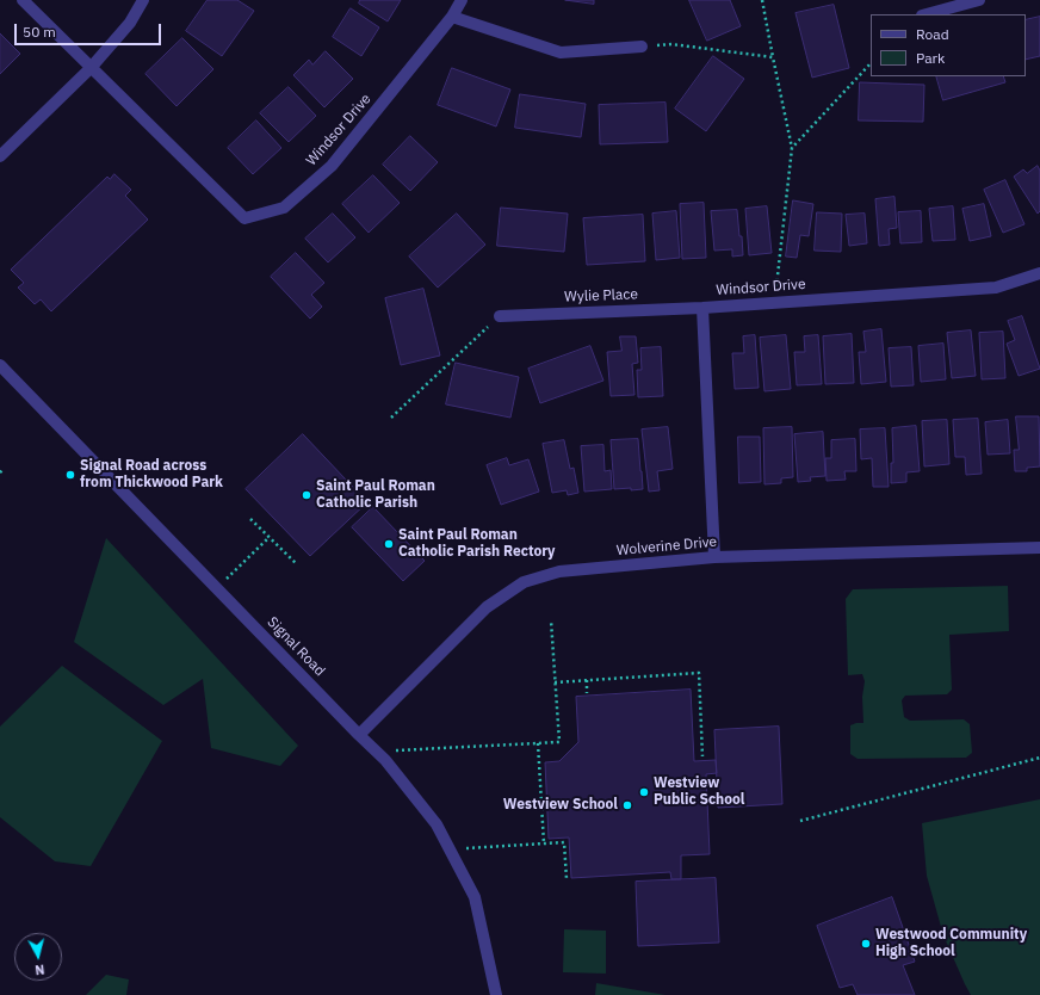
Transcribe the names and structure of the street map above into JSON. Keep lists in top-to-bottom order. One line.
{"streets":{"street":["Windsor Drive","Wylie Place","Wolverine Drive","Signal Road"]},"crossings":[["Windsor Drive","Wylie Place"],["Windsor Drive","Wolverine Drive"],["Wolverine Drive","Signal Road"]],"places":["Signal Road across from Thickwood Park","Saint Paul Roman Catholic Parish","Saint Paul Roman Catholic Parish Rectory","Westview Public School","Westview School","Westwood Community High School"],"legend":["Road","Park"],"scale_bar":"50 m","north":"bottom"}
